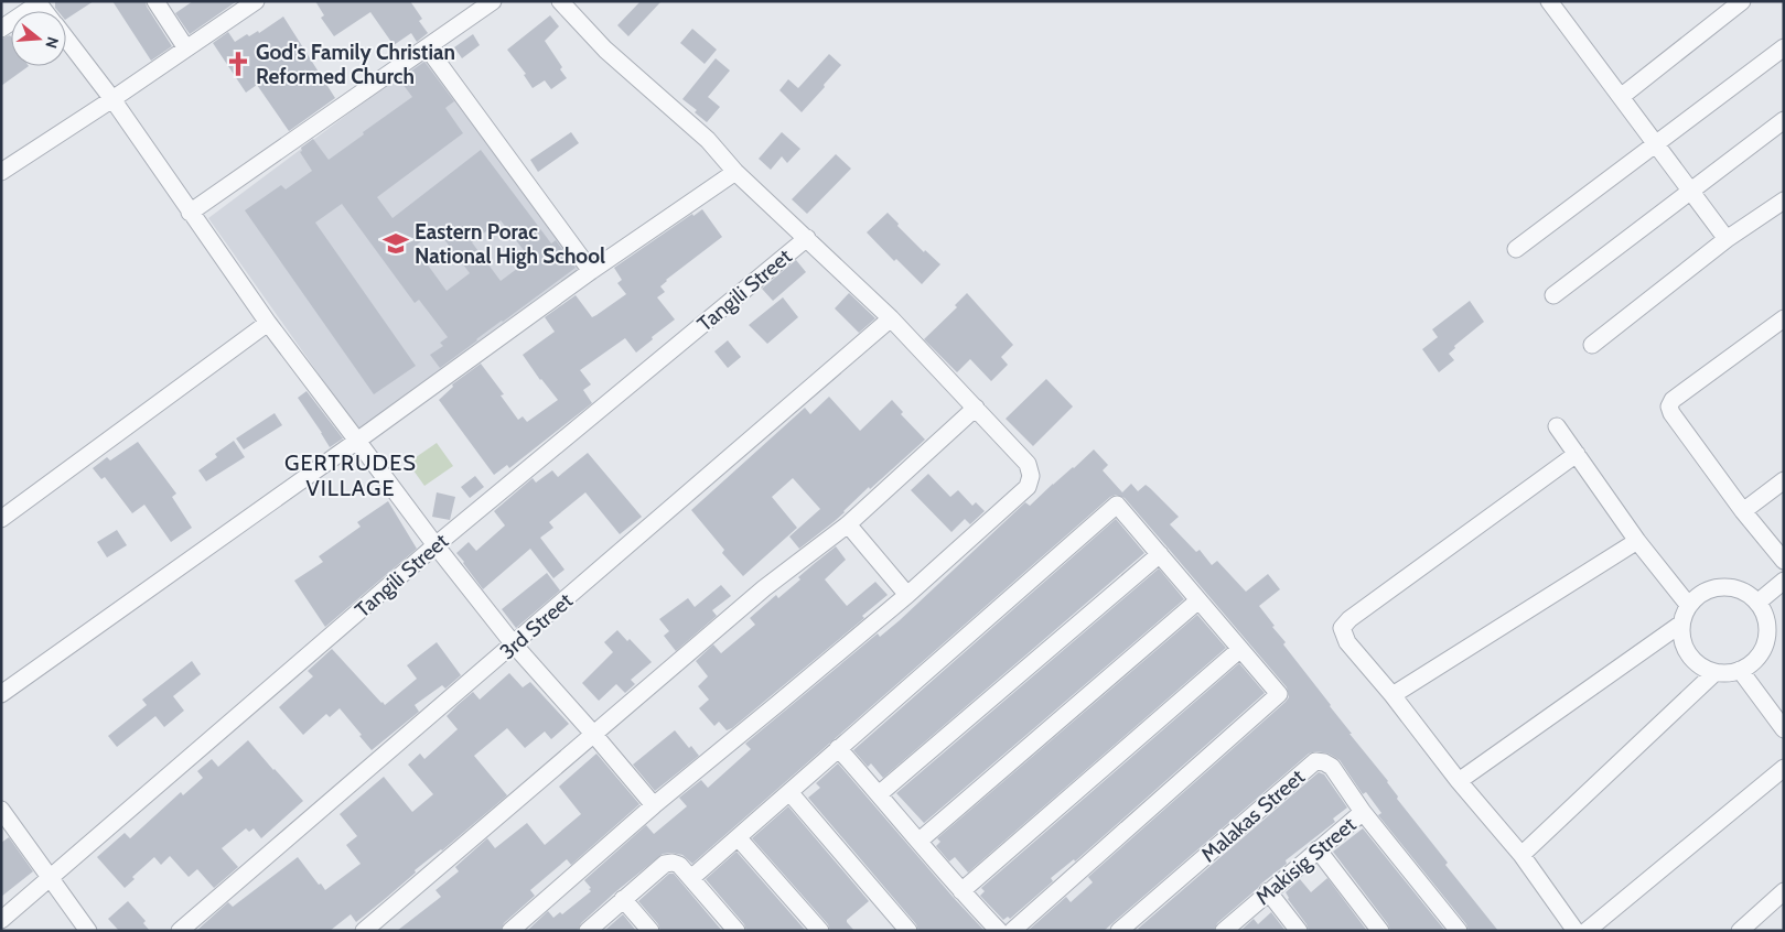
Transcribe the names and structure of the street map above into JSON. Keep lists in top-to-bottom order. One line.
{"streets":{"street":["Tangili Street","3rd Street","Malakas Street","Makisig Street"]},"crossings":[["Malakas Street","Makisig Street"]],"districts":["GERTRUDES VILLAGE"],"places":{"church":["God's Family Christian Reformed Church"],"school or university":["Eastern Porac National High School"]},"north":"right"}
